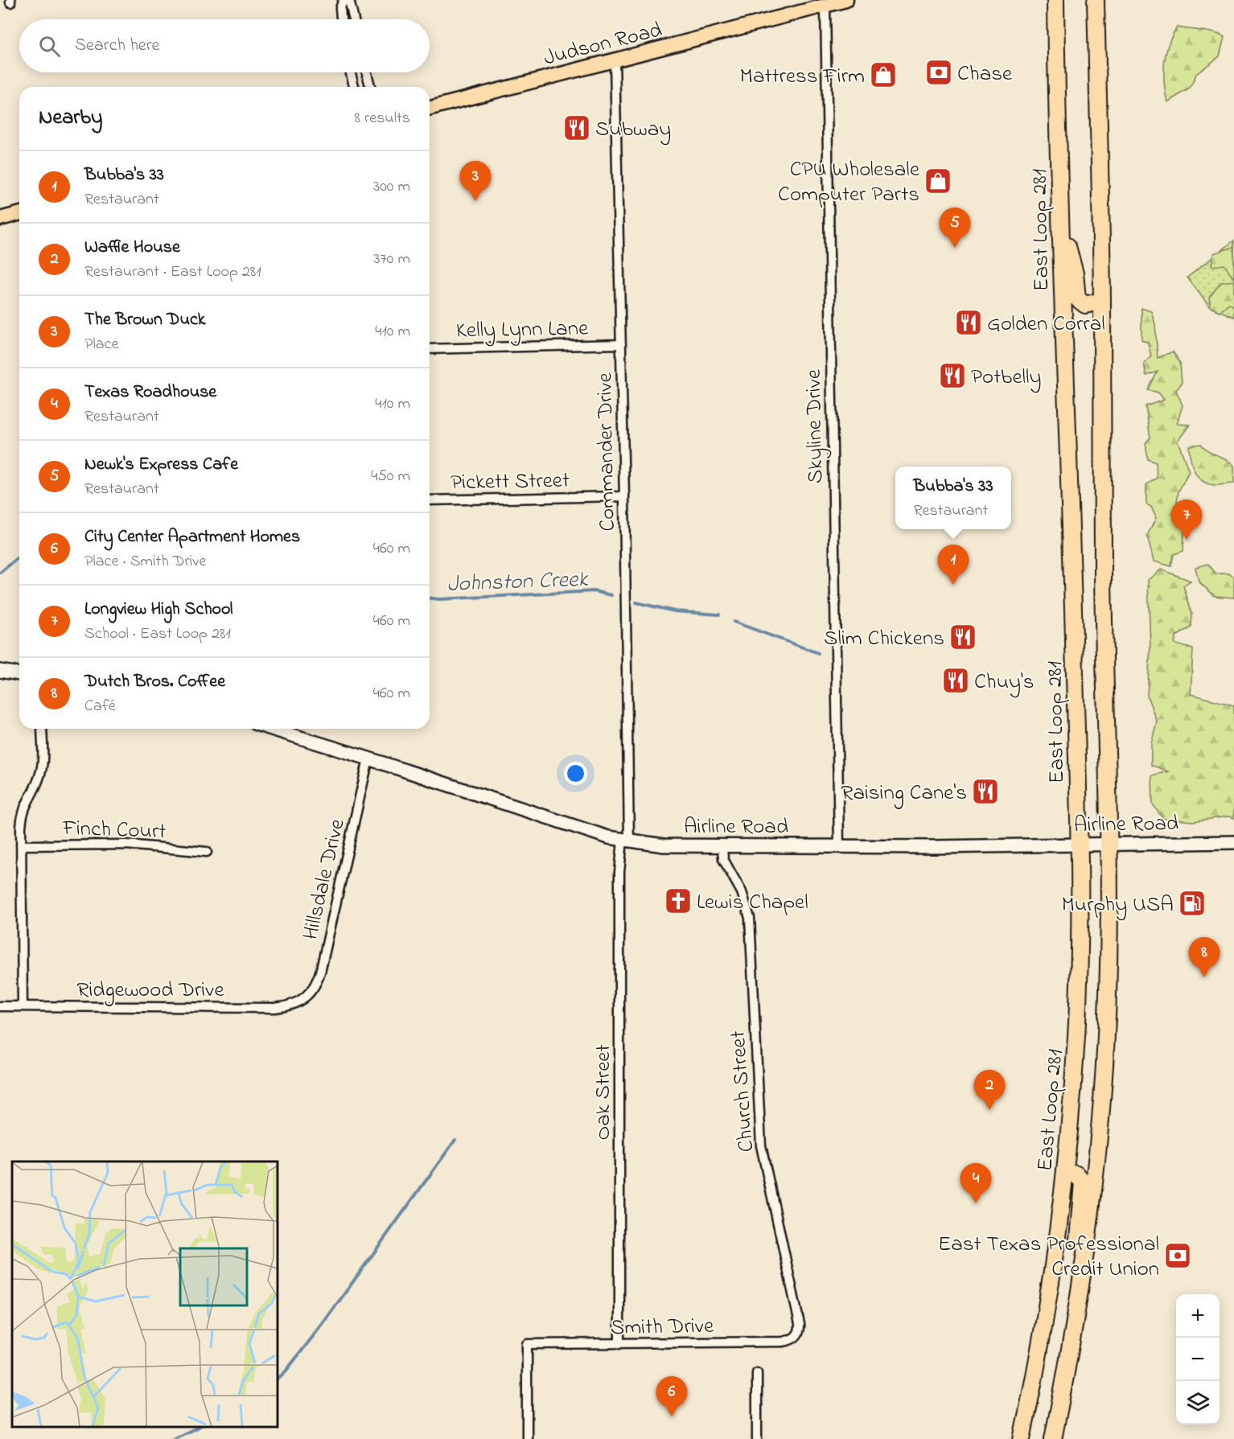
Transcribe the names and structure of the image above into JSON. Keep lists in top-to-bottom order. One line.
{"streets":{"highway":["East Loop 281"],"main road":["Judson Road"],"street":["Kelly Lynn Lane","Skyline Drive","Commander Drive","Pickett Street","Airline Road","Finch Court","Hillsdale Drive","Ridgewood Drive","Church Street","Oak Street","Smith Drive"]},"crossings":[["Judson Road","Skyline Drive"],["Judson Road","Commander Drive"],["East Loop 281","Airline Road"],["Kelly Lynn Lane","Commander Drive"],["Skyline Drive","Airline Road"],["Commander Drive","Pickett Street"],["Commander Drive","Airline Road"],["Commander Drive","Oak Street"],["Airline Road","Hillsdale Drive"],["Airline Road","Church Street"],["Airline Road","Oak Street"],["Hillsdale Drive","Ridgewood Drive"],["Church Street","Smith Drive"],["Oak Street","Smith Drive"]],"water":["Johnston Creek"],"places":{"bank":["Chase","East Texas Professional Credit Union"],"shop":["Mattress Firm","CPU Wholesale Computer Parts"],"restaurant":["Subway","Golden Corral","Potbelly","Slim Chickens","Chuy's","Raising Cane's"],"church":["Lewis Chapel"],"fuel station":["Murphy USA"]},"page":{"search":"Search here","heading":["Nearby","8 results"],"list":[{"mark":"1","name":"Bubba's 33","note":"Restaurant","value":"300 m"},{"mark":"2","name":"Waffle House","note":"Restaurant · East Loop 281","value":"370 m"},{"mark":"3","name":"The Brown Duck","note":"Place","value":"410 m"},{"mark":"4","name":"Texas Roadhouse","note":"Restaurant","value":"410 m"},{"mark":"5","name":"Newk's Express Cafe","note":"Restaurant","value":"450 m"},{"mark":"6","name":"City Center Apartment Homes","note":"Place · Smith Drive","value":"460 m"},{"mark":"7","name":"Longview High School","note":"School · East Loop 281","value":"460 m"},{"mark":"8","name":"Dutch Bros. Coffee","note":"Café","value":"460 m"}],"pins":["3","5","7","1","8","2","4","6"],"popup":["Bubba's 33","Restaurant"],"map_buttons":["+","−"]}}
